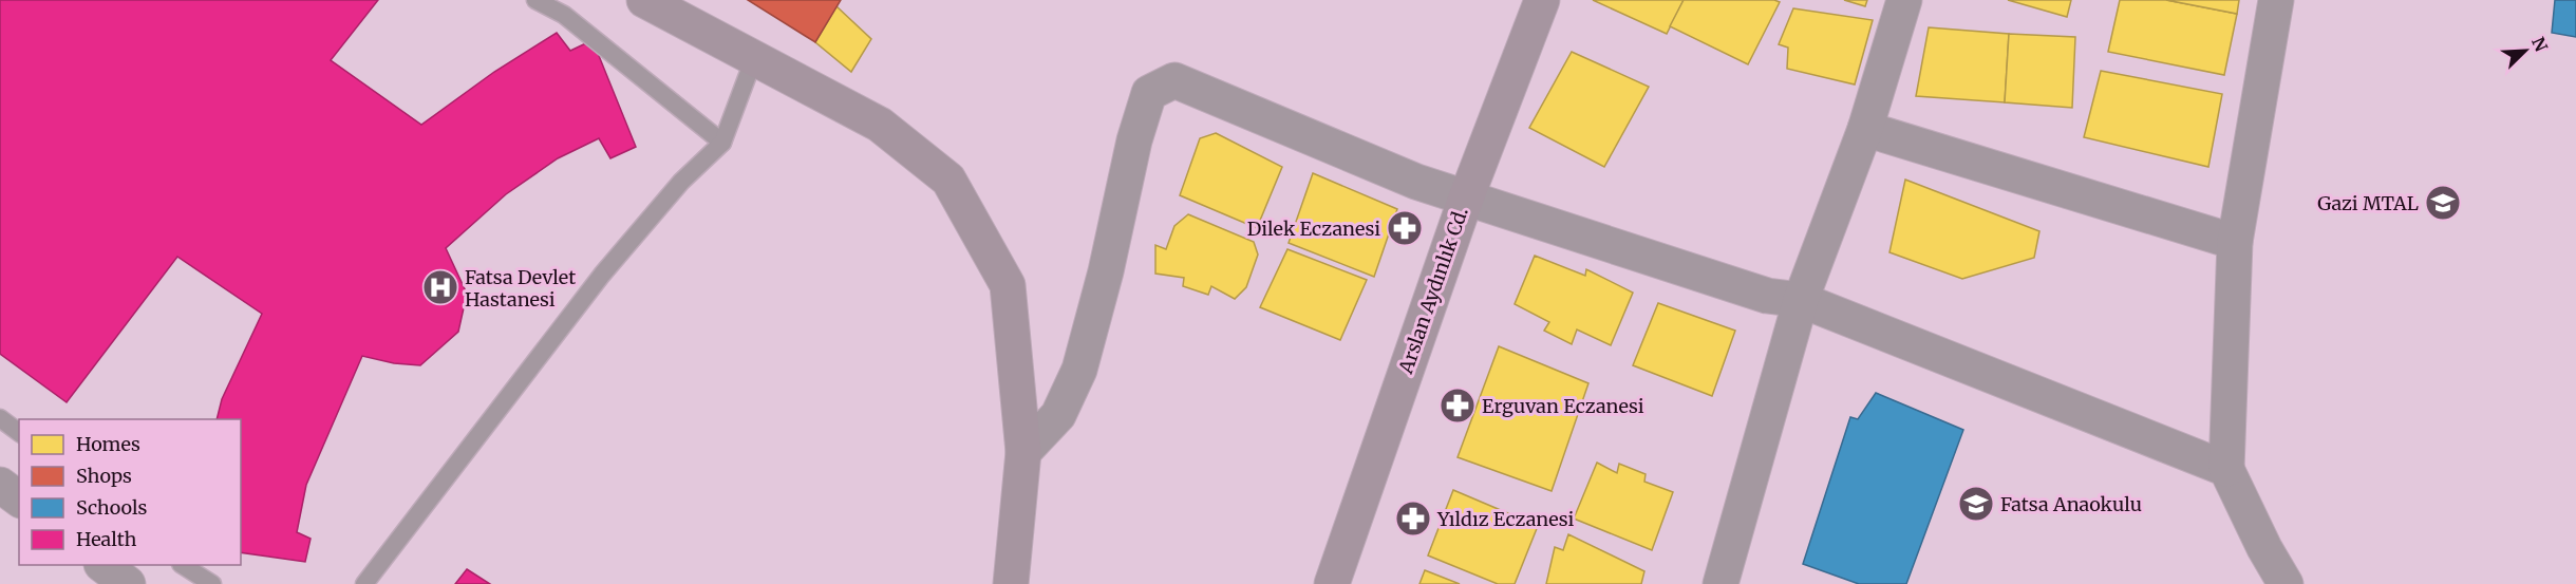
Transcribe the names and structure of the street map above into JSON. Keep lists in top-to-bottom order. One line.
{"streets":{"street":["Arslan Aydınlık Cd."]},"places":{"school or university":["Gazi MTAL","Fatsa Anaokulu"],"pharmacy":["Dilek Eczanesi","Erguvan Eczanesi","Yıldız Eczanesi"],"hospital":["Fatsa Devlet Hastanesi"]},"legend":["Homes","Shops","Schools","Health"],"north":"top right"}
